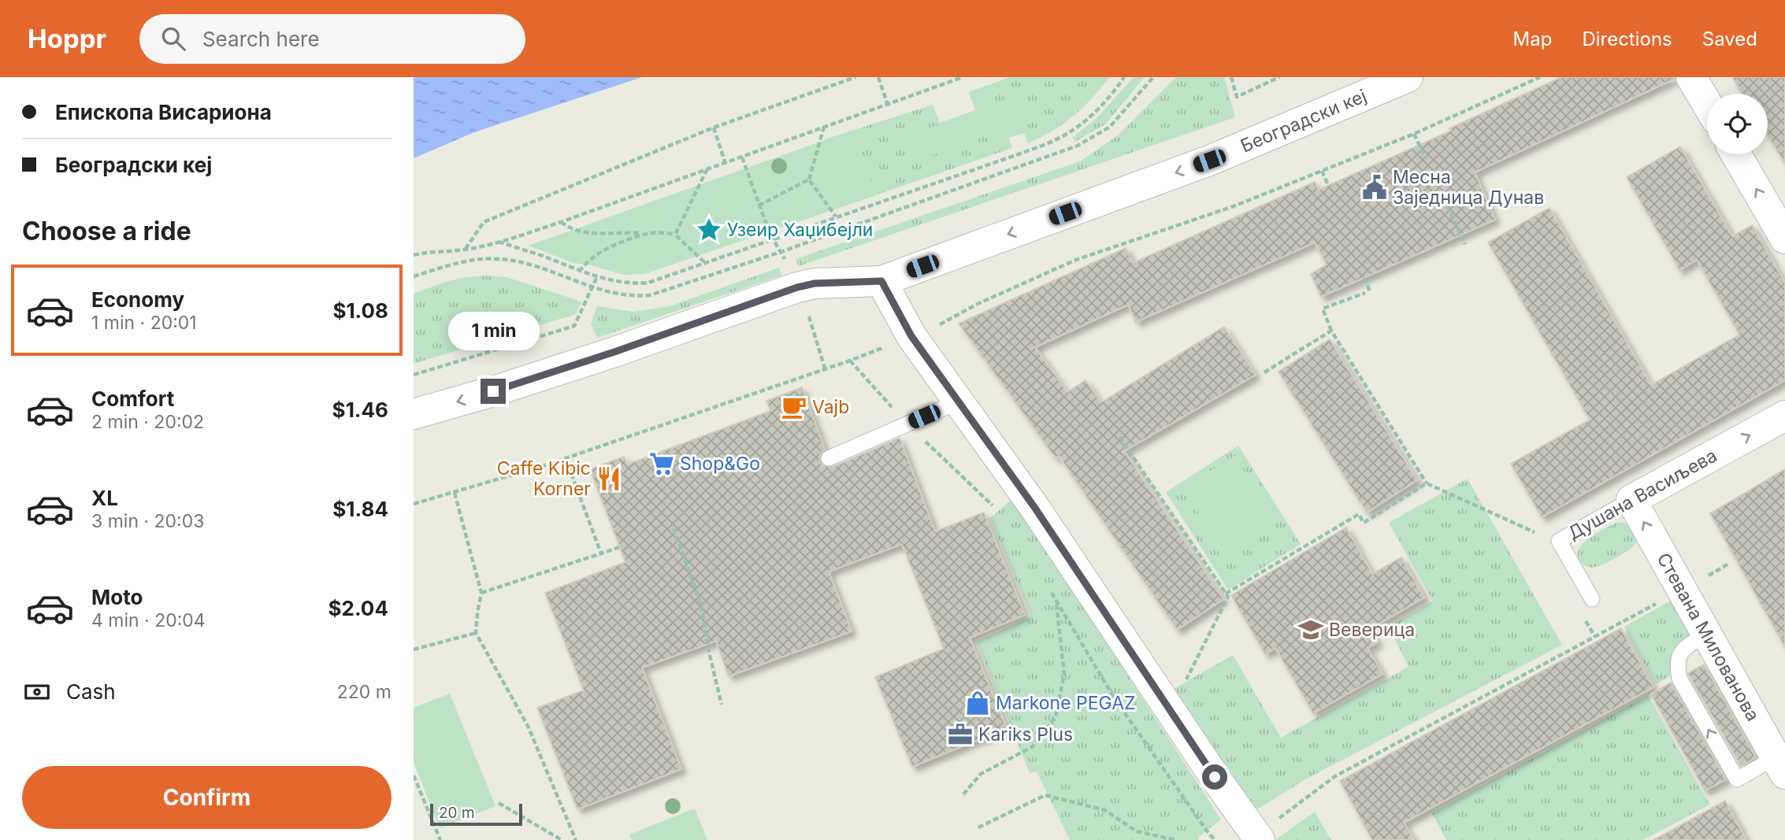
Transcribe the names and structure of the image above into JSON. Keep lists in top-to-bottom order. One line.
{"streets":{"street":["Београдски кеј","Душана Васиљева","Стевана Милованова"]},"crossings":[["Душана Васиљева","Стевана Милованова"]],"one_way":["Београдски кеј","Душана Васиљева","Стевана Милованова"],"places":{"public building":["Месна Заједница Дунав"],"place":["Узеир Хаџибејли"],"cafe":["Vajb"],"supermarket":["Shop&Go"],"restaurant":["Caffe Kibic Korner"],"school or university":["Веверица"],"shop":["Markone PEGAZ"],"office":["Kariks Plus"]},"scale_bar":"20 m","page":{"header":"Hoppr","search":"Search here","nav":["Map","Directions","Saved"],"banner":["Епископа Висариона","Београдски кеј"],"heading":"Choose a ride","list":[{"name":"Economy","note":"1 min · 20:01","value":"$1.08"},{"name":"Comfort","note":"2 min · 20:02","value":"$1.46"},{"name":"XL","note":"3 min · 20:03","value":"$1.84"},{"name":"Moto","note":"4 min · 20:04","value":"$2.04"}],"bubble":"1 min","pay":["Cash","220 m"],"buttons":"Confirm","scale":"20 m"}}
